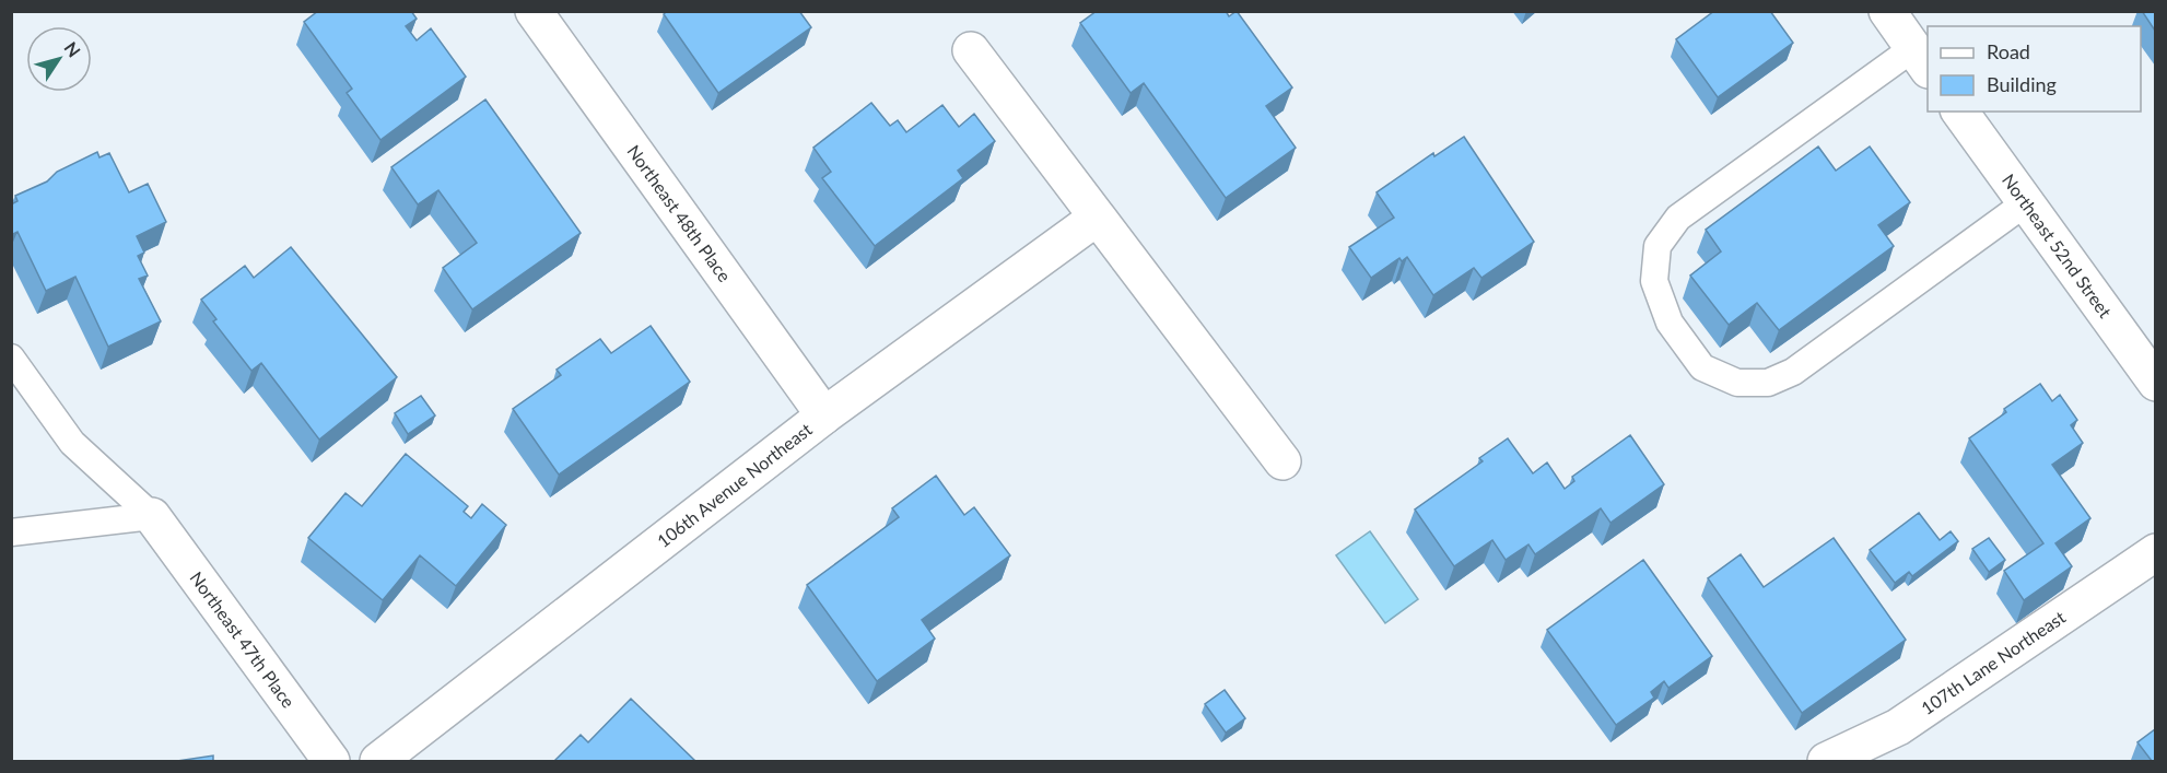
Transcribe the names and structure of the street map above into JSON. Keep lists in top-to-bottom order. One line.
{"streets":{"street":["Northeast 48th Place","Northeast 52nd Street","106th Avenue Northeast","Northeast 47th Place","107th Lane Northeast"]},"crossings":[["Northeast 48th Place","106th Avenue Northeast"]],"legend":["Road","Building"],"north":"top right"}
